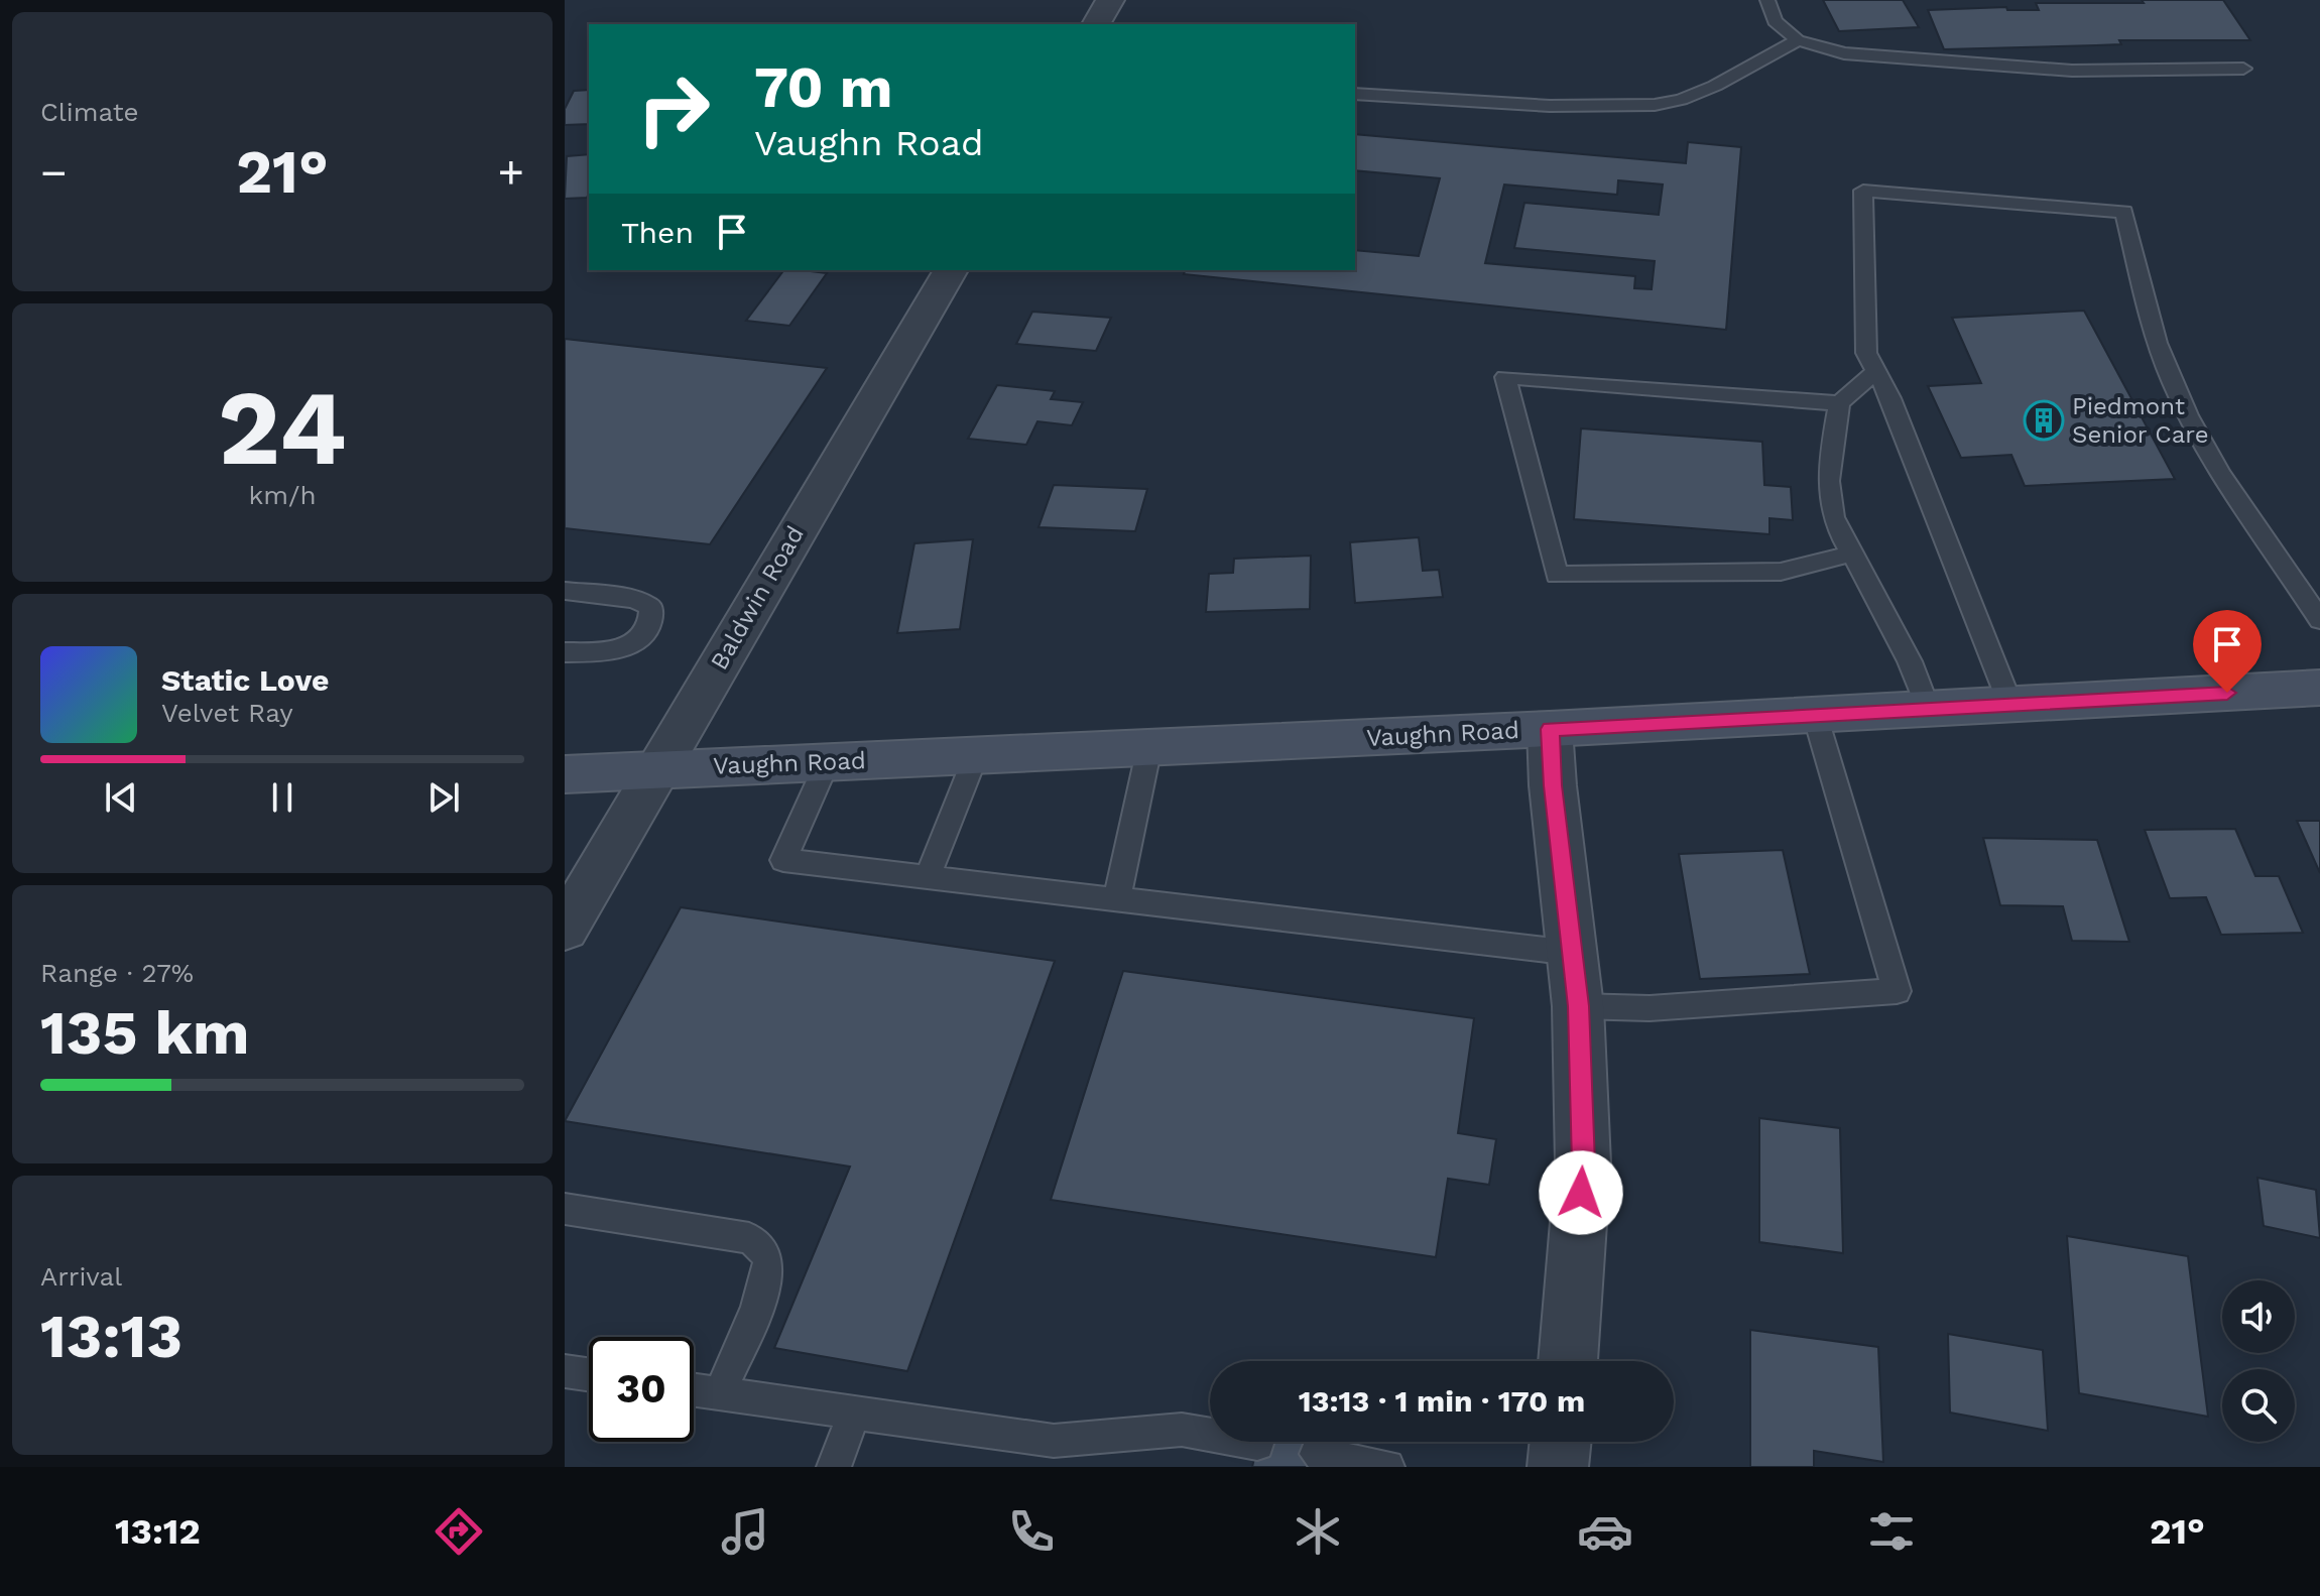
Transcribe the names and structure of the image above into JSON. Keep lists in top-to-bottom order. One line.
{"streets":{"street":["Baldwin Road","Vaughn Road"]},"crossings":[["Baldwin Road","Vaughn Road"]],"places":{"building":["Piedmont Senior Care"]},"page":{"tile":["Climate",["24","km/h"],["Range · 27%","135 km"],["Arrival","13:13"]],"turn":["70 m","Vaughn Road"],"heat":["−","21°","+"],"then":"Then","song":["Static Love","Velvet Ray"],"limit":"30","trip":"13:13 · 1 min · 170 m","tabs":["13:12","21°"]}}
